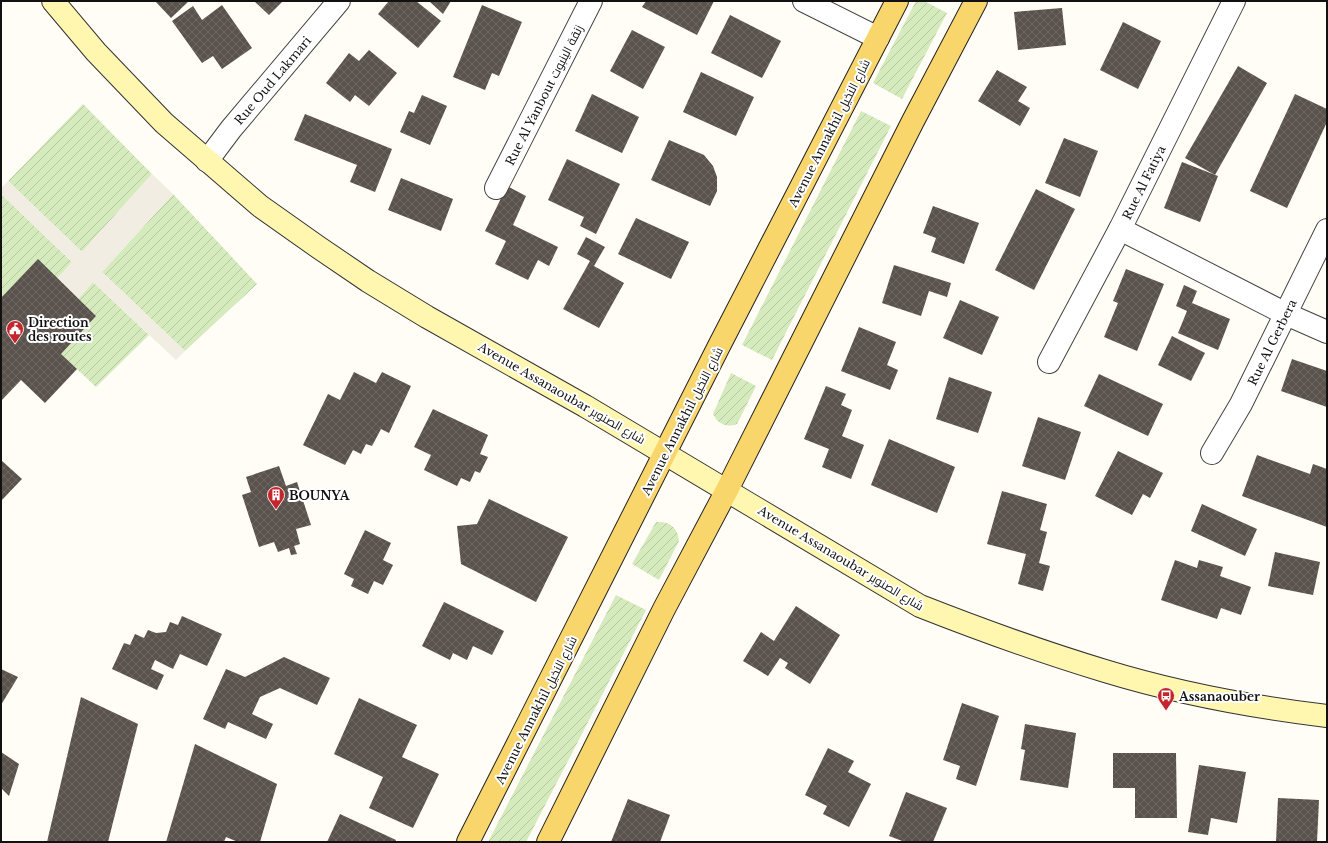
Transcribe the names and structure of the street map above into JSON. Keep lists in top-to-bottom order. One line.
{"streets":{"main road":["Avenue Annakhil شارع النخيل"],"street":["Rue Oud Lakmari","Rue Al Yanbout زنقة الينبوت","Rue Al Fatiya","Rue Al Gerbera","Avenue Assanaoubar شارع الصنوبر"]},"crossings":[["Rue Oud Lakmari","Avenue Assanaoubar شارع الصنوبر"],["Avenue Annakhil شارع النخيل","Avenue Assanaoubar شارع الصنوبر"]],"places":{"public building":["Direction des routes"],"building":["BOUNYA"],"bus stop":["Assanaouber"]}}
